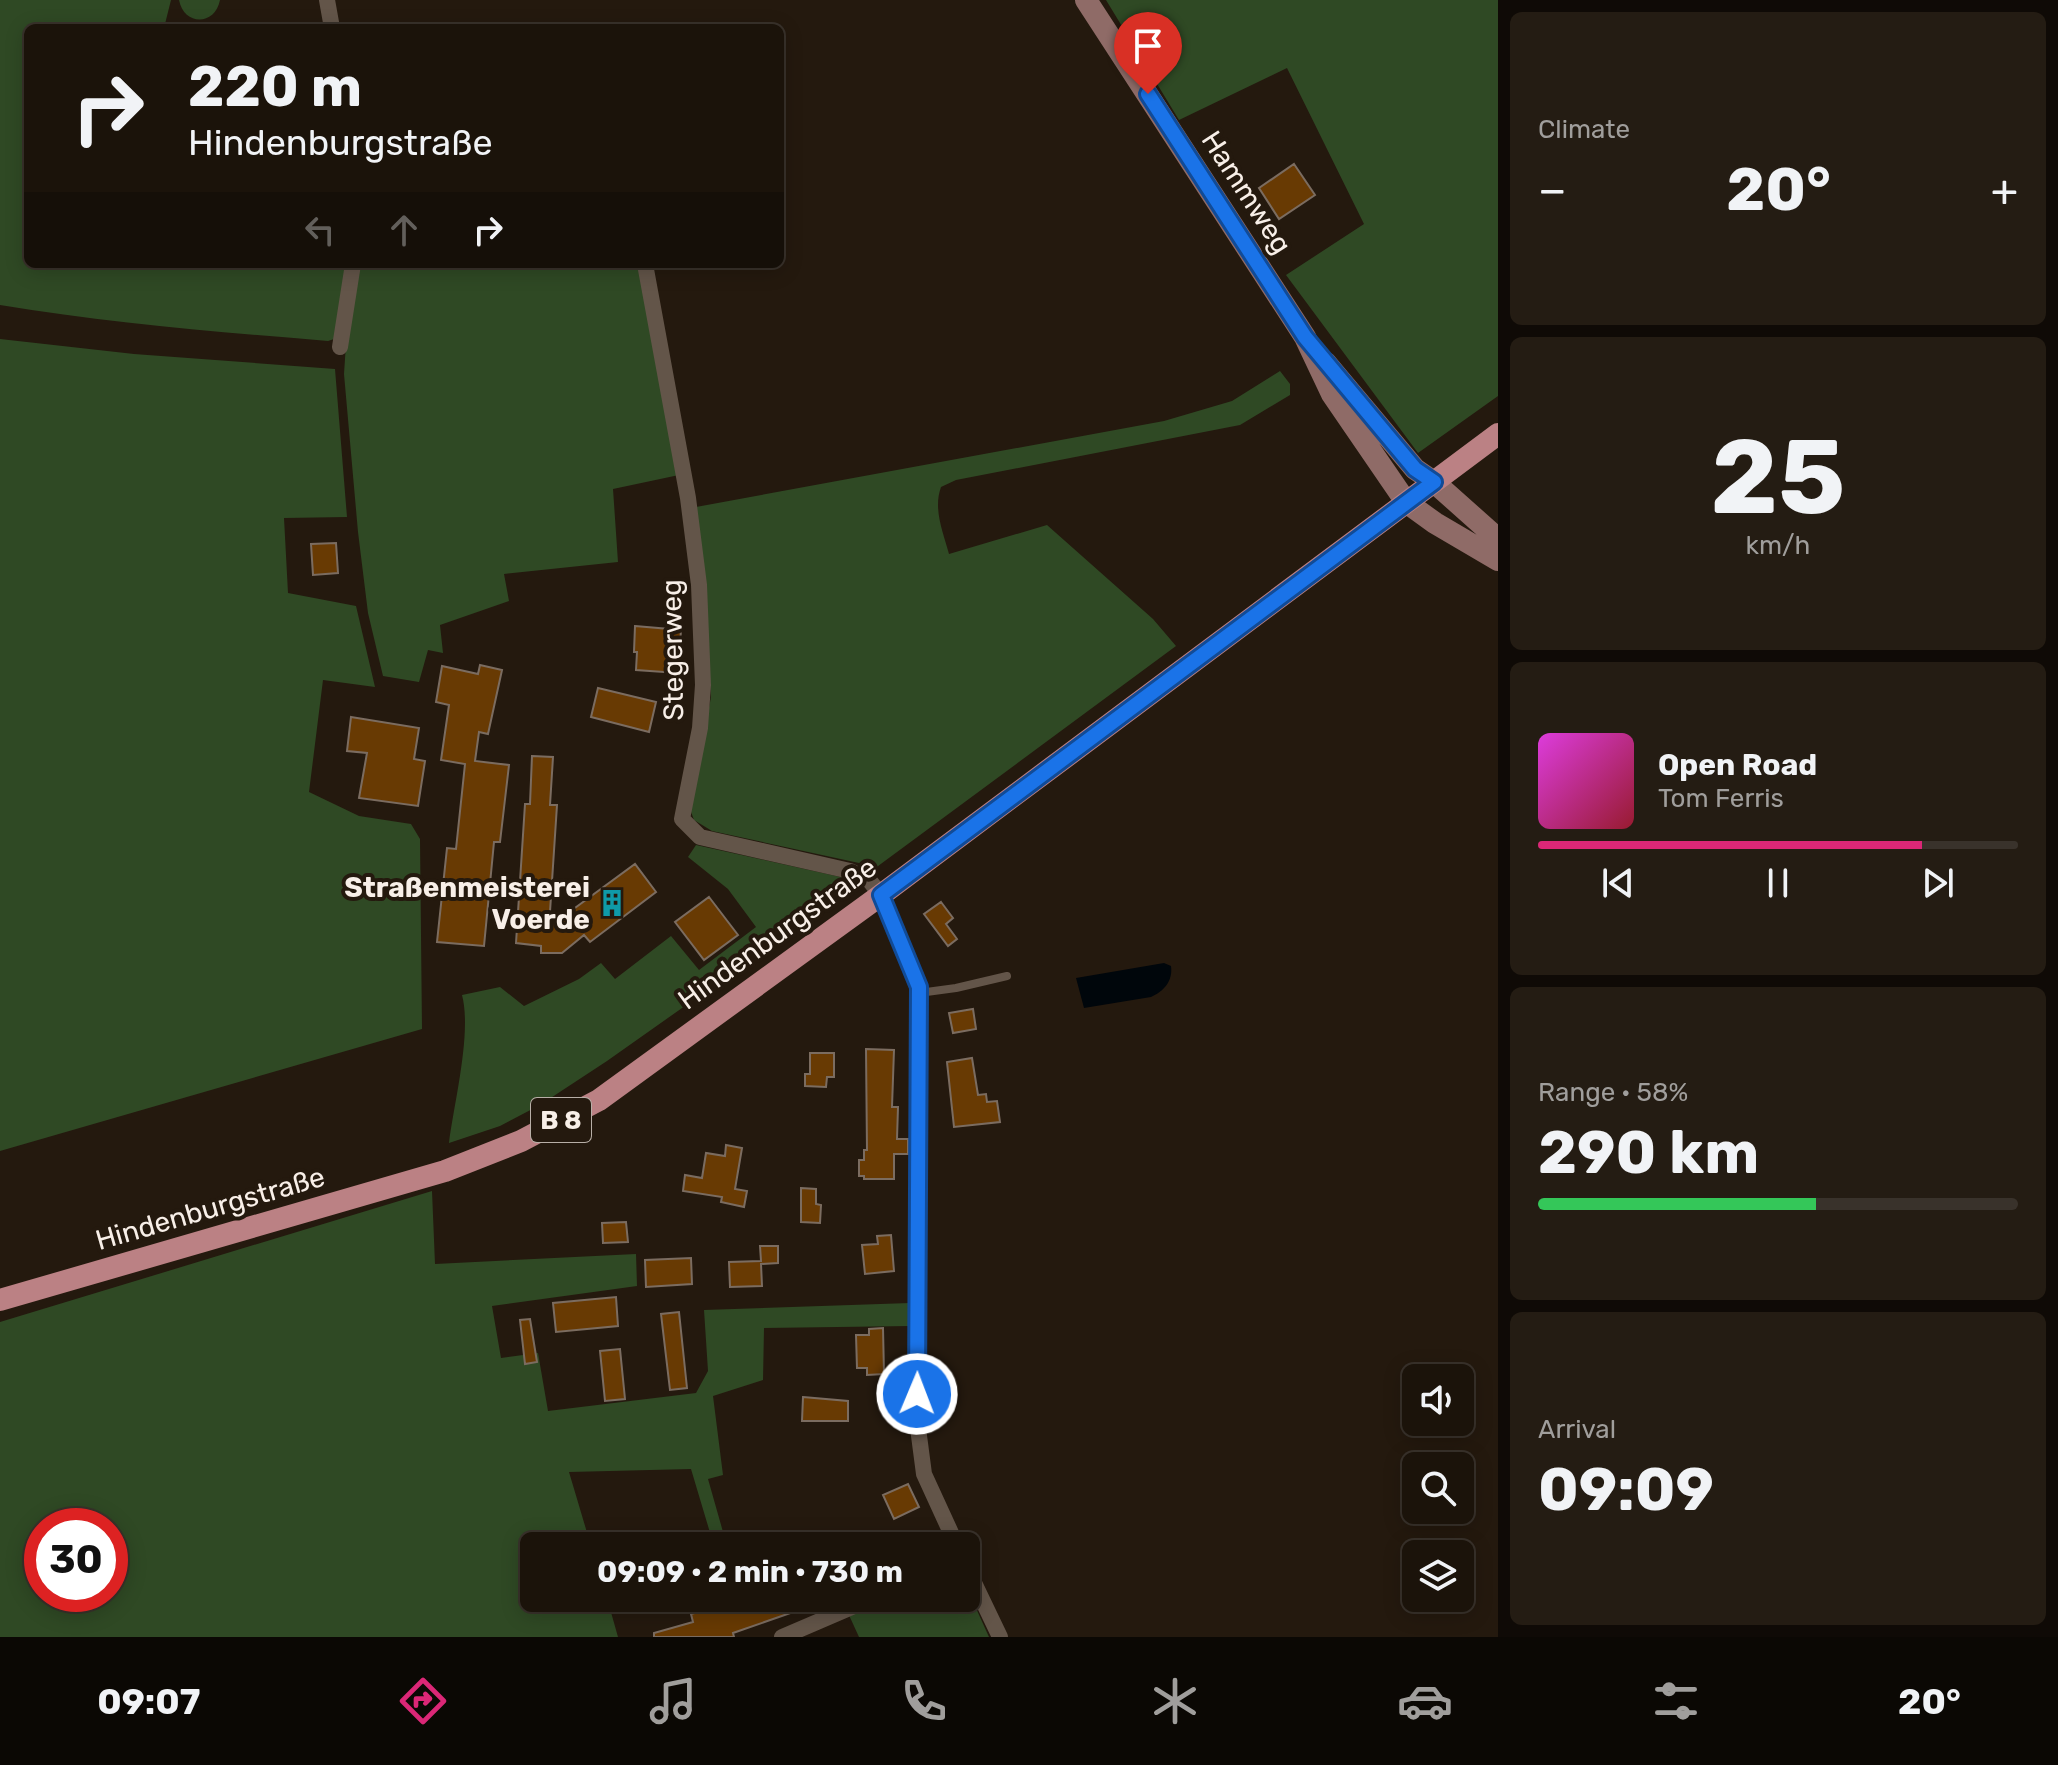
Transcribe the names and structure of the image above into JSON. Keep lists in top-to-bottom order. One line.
{"streets":{"main road":["Hammweg","Hindenburgstraße","B 8"],"street":["Stegerweg"]},"crossings":[["Hammweg","Hindenburgstraße"],["Stegerweg","Hindenburgstraße"]],"places":{"building":["Straßenmeisterei Voerde"]},"page":{"tile":["Climate",["25","km/h"],["Range · 58%","290 km"],["Arrival","09:09"]],"turn":["220 m","Hindenburgstraße"],"heat":["−","20°","+"],"song":["Open Road","Tom Ferris"],"limit":"30","trip":"09:09 · 2 min · 730 m","tabs":["09:07","20°"]}}
